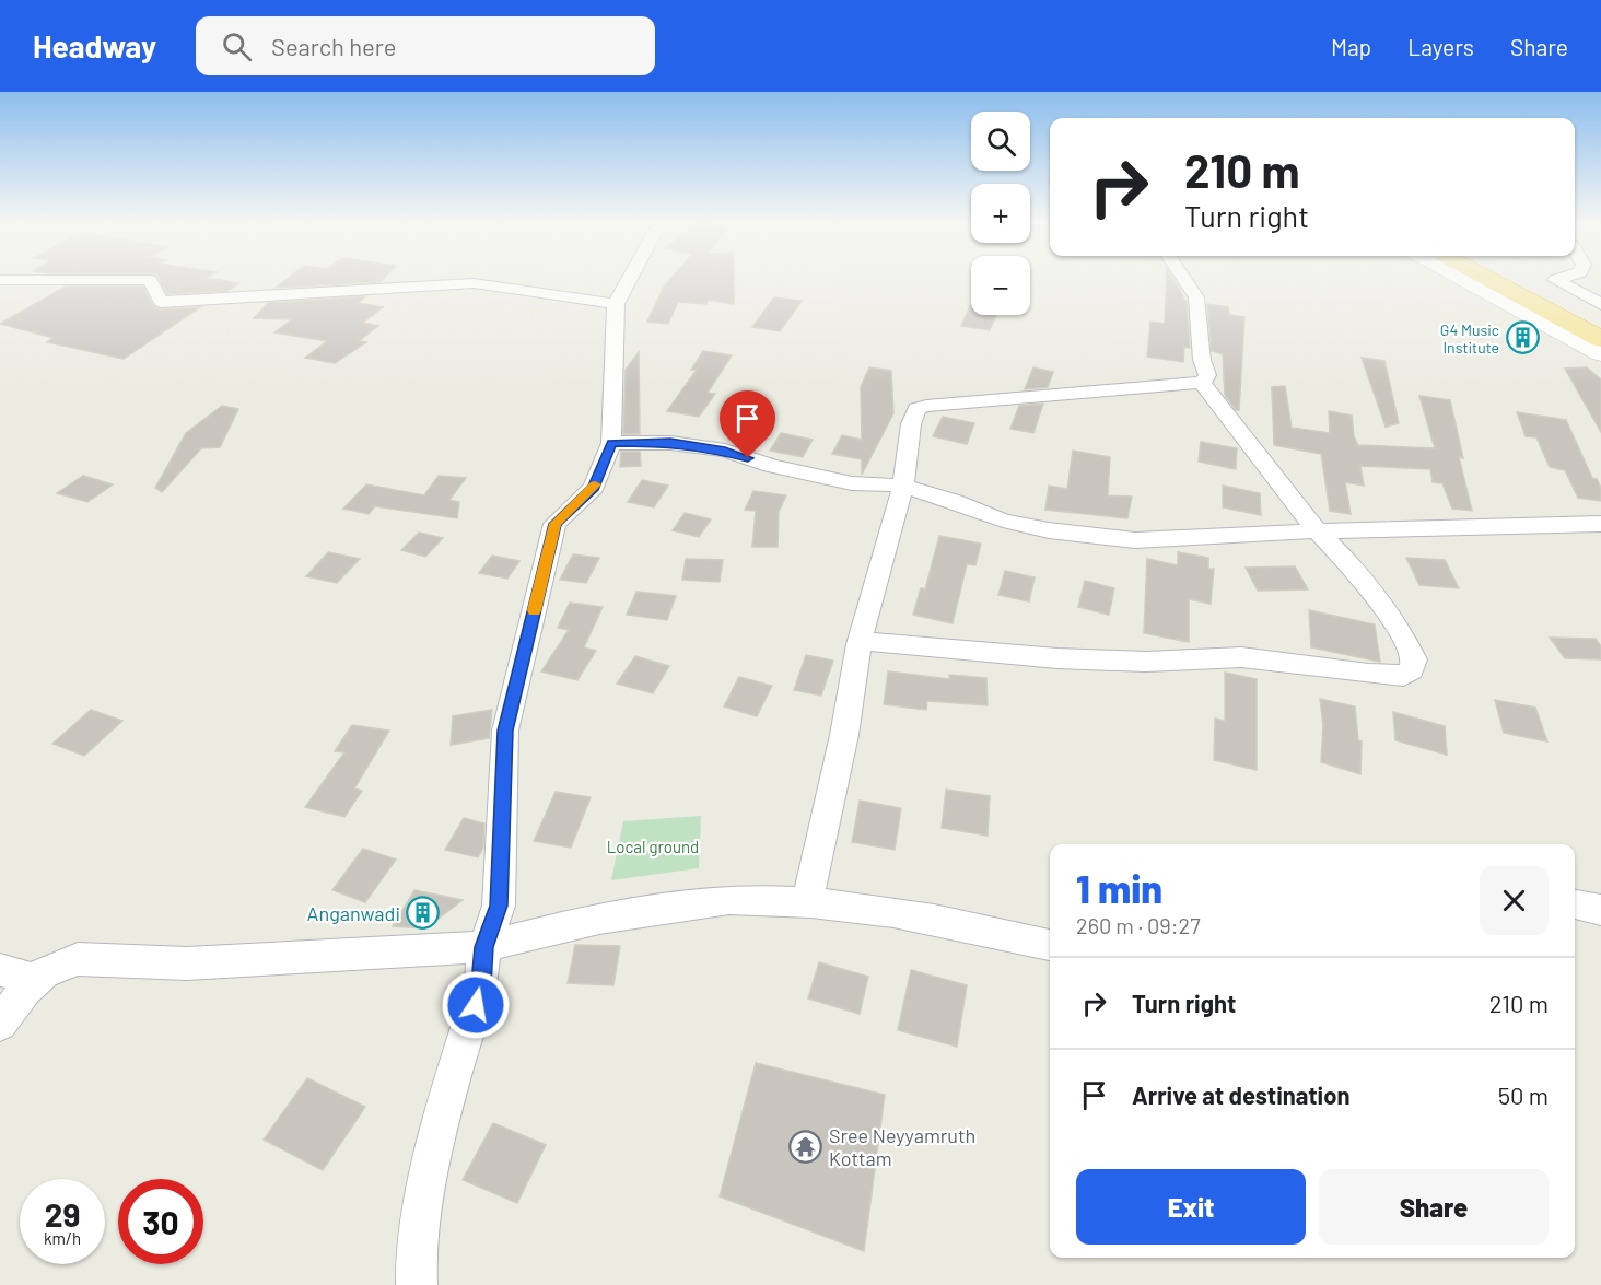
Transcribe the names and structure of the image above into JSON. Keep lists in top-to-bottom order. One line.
{"parks":["Local ground"],"places":{"building":["G4 Music Institute","Anganwadi"],"temple":["Sree Neyyamruth Kottam"]},"page":{"header":"Headway","search":"Search here","nav":["Map","Layers","Share"],"map_buttons":["+","−"],"turn":["210 m","Turn right"],"heading":["1 min","260 m · 09:27"],"list":[{"name":"Turn right","value":"210 m"},{"name":"Arrive at destination","value":"50 m"}],"buttons":["Exit","Share"],"speed":"29 km/h","limit":"30"}}
